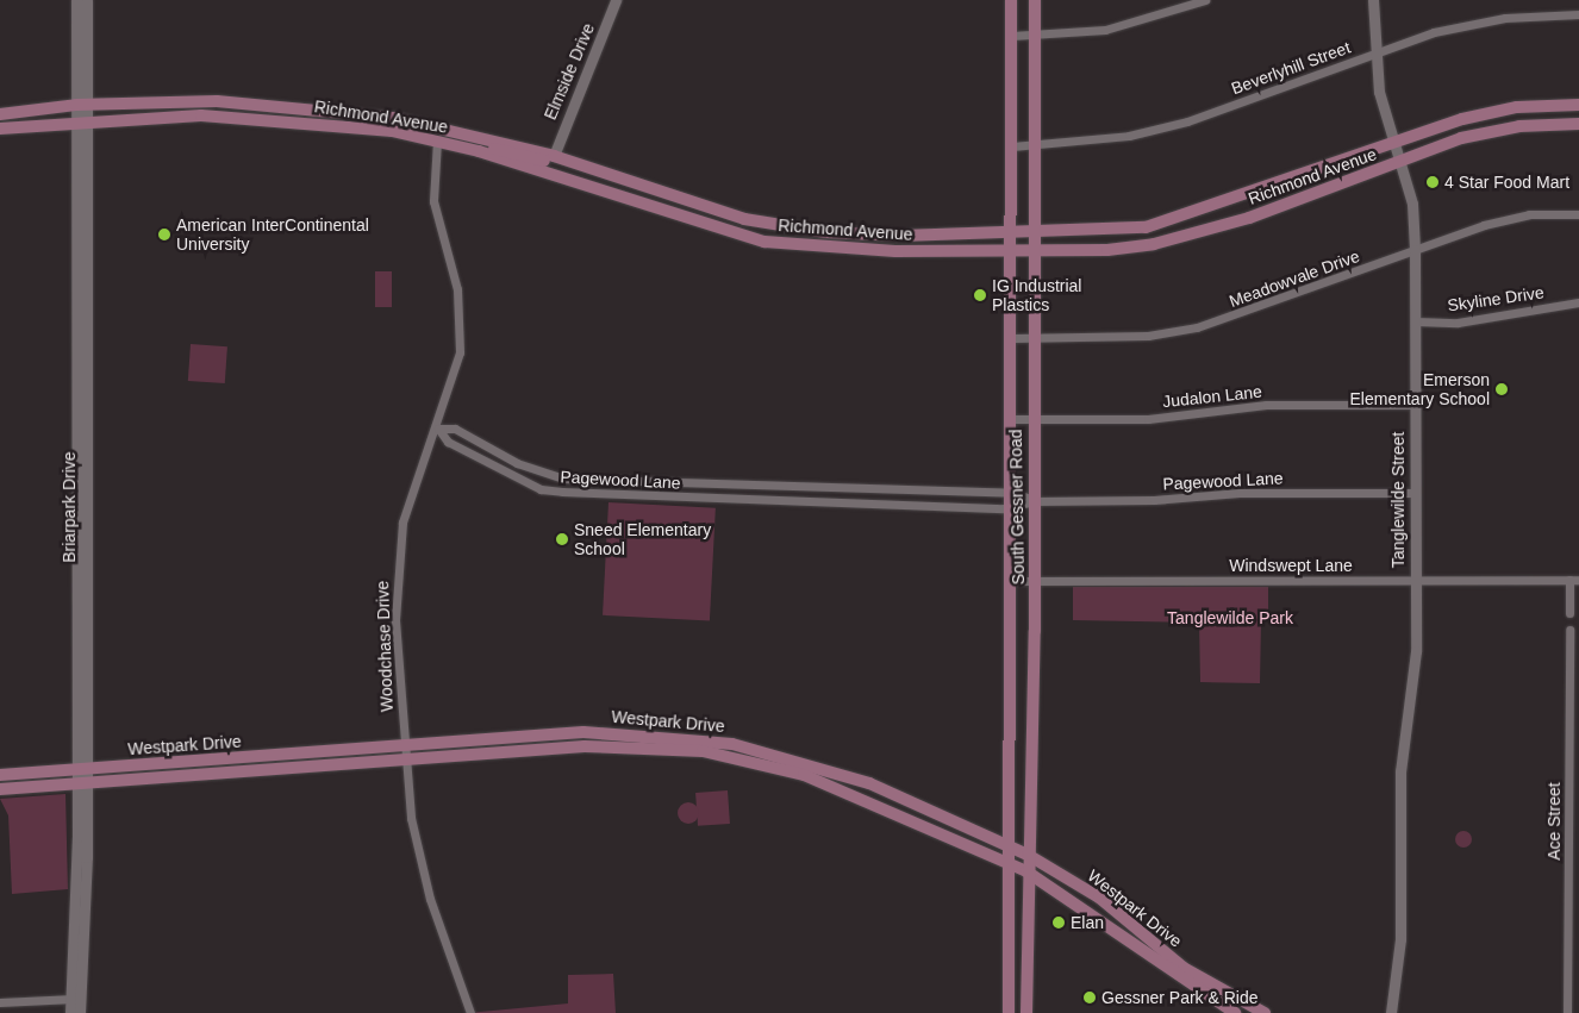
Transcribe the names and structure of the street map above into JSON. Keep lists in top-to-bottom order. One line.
{"streets":{"main road":["Richmond Avenue","South Gessner Road","Westpark Drive"],"street":["Beverlyhill Street","Elmside Drive","Meadowvale Drive","Skyline Drive","Judalon Lane","Pagewood Lane","Tanglewilde Street","Briarpark Drive","Windswept Lane","Woodchase Drive","Ace Street"]},"crossings":[["Beverlyhill Street","Tanglewilde Street"],["Beverlyhill Street","South Gessner Road"],["Elmside Drive","Richmond Avenue"],["Richmond Avenue","Tanglewilde Street"],["Richmond Avenue","Briarpark Drive"],["Richmond Avenue","South Gessner Road"],["Richmond Avenue","Woodchase Drive"],["Meadowvale Drive","Tanglewilde Street"],["Meadowvale Drive","South Gessner Road"],["Skyline Drive","Tanglewilde Street"],["Judalon Lane","Tanglewilde Street"],["Judalon Lane","South Gessner Road"],["Pagewood Lane","Tanglewilde Street"],["Pagewood Lane","South Gessner Road"],["Pagewood Lane","Woodchase Drive"],["Tanglewilde Street","Windswept Lane"],["Briarpark Drive","Westpark Drive"],["South Gessner Road","Windswept Lane"],["South Gessner Road","Westpark Drive"],["Woodchase Drive","Westpark Drive"]],"parks":["Tanglewilde Park"],"places":["4 Star Food Mart","American InterContinental University","IG Industrial Plastics","Emerson Elementary School","Sneed Elementary School","Elan","Gessner Park & Ride"]}
